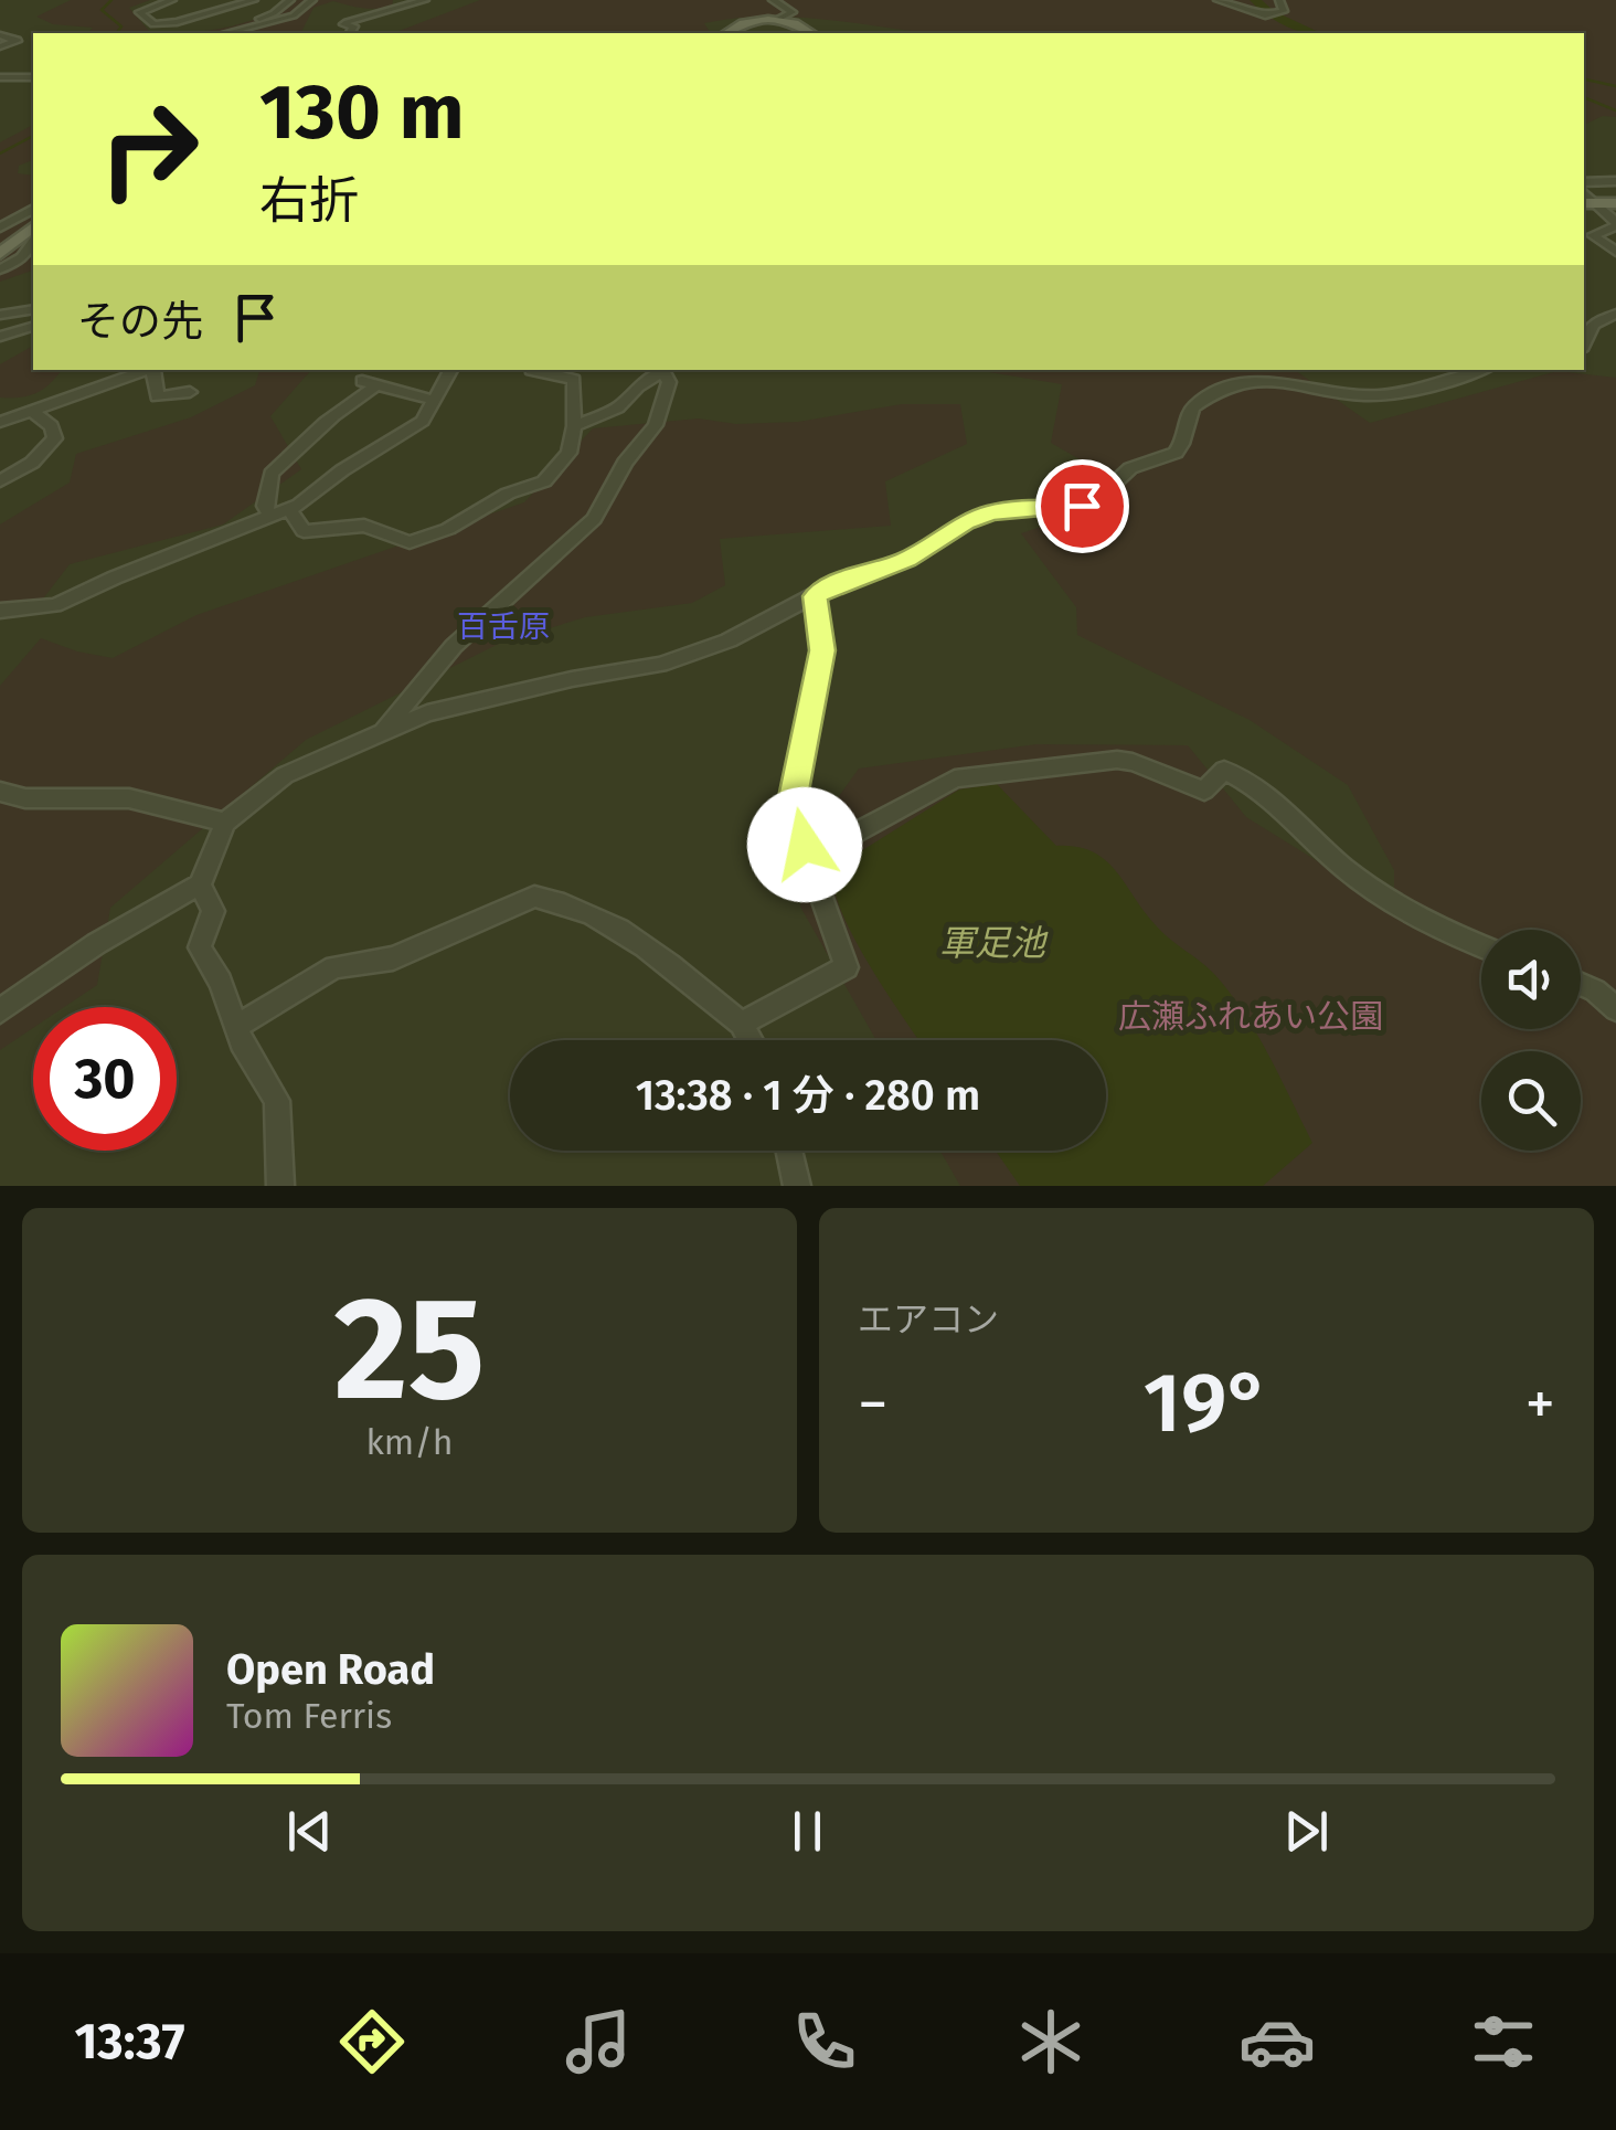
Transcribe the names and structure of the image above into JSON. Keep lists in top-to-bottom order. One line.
{"districts":["百舌原"],"water":["軍足池"],"parks":["広瀬ふれあい公園"],"page":{"turn":["130 m","右折"],"then":"その先","limit":"30","trip":"13:38 · 1 分 · 280 m","tile":[["25","km/h"],"エアコン"],"heat":["−","19°","+"],"song":["Open Road","Tom Ferris"],"tabs":"13:37"}}
